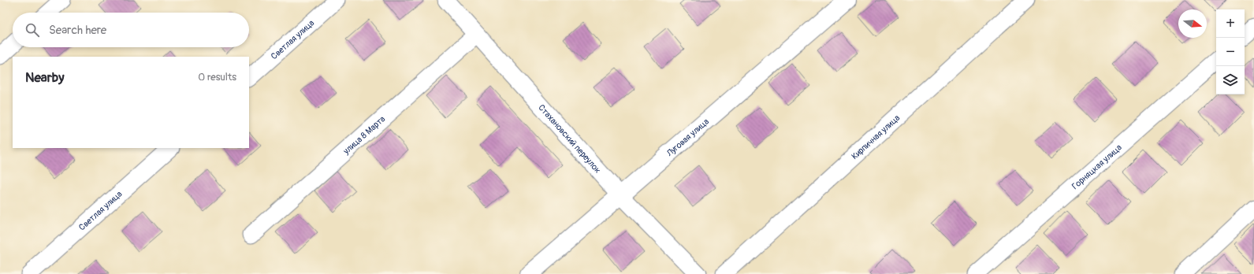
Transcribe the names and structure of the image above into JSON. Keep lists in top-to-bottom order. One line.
{"streets":{"street":["Светлая улица","улица 8 Марта","Луговая улица","Кирпичная улица","Стахановский переулок","Горняцкая улица"]},"crossings":[["улица 8 Марта","Стахановский переулок"],["Луговая улица","Стахановский переулок"]],"north":"right","page":{"map_buttons":["+","−"],"search":"Search here","heading":["Nearby","0 results"]}}
